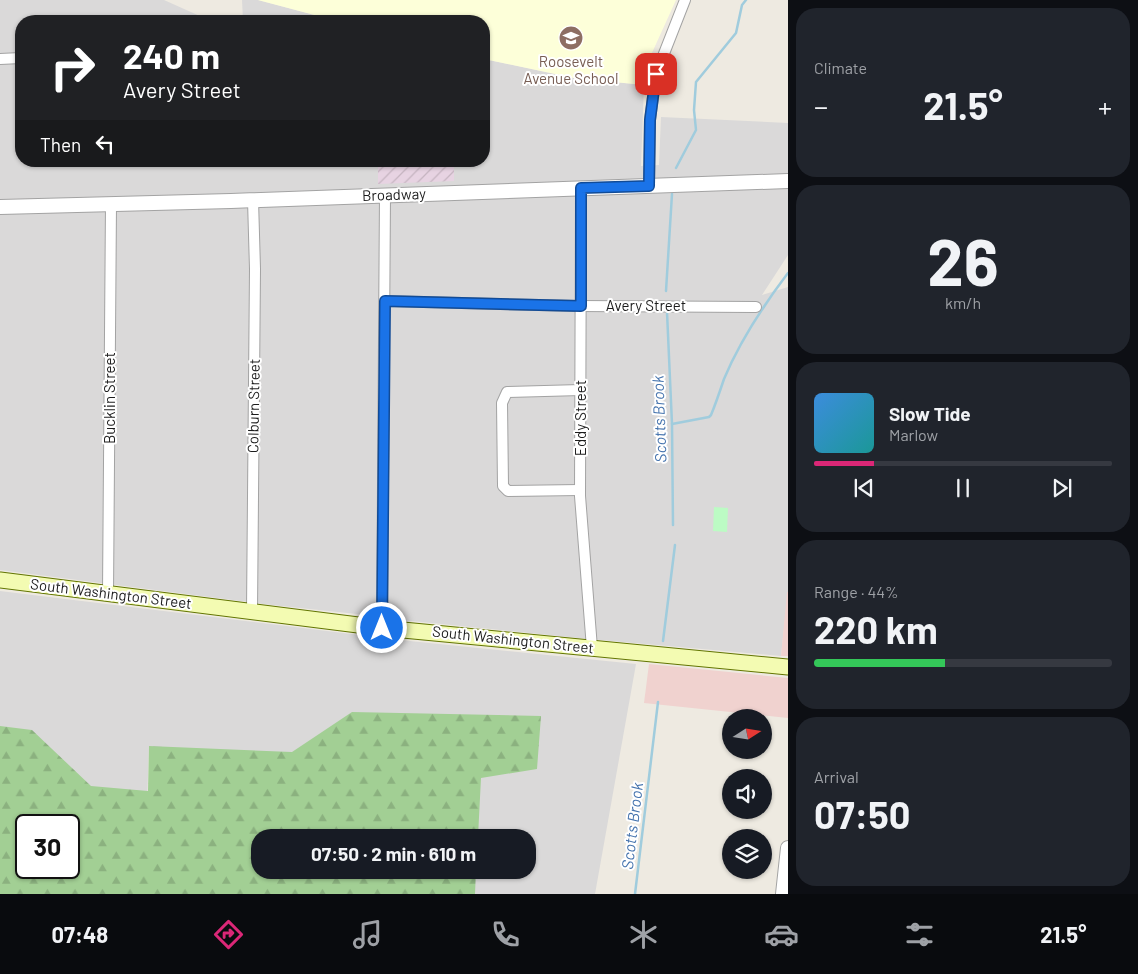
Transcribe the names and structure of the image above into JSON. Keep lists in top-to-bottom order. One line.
{"streets":{"main road":["South Washington Street"],"street":["Broadway","Avery Street","Bucklin Street","Colburn Street","Eddy Street"]},"crossings":[["Broadway","Bucklin Street"],["Broadway","Colburn Street"],["Broadway","Eddy Street"],["Avery Street","Eddy Street"],["Bucklin Street","South Washington Street"],["Colburn Street","South Washington Street"],["Eddy Street","South Washington Street"]],"water":["Scotts Brook"],"places":{"school or university":["Roosevelt Avenue School"]},"north":"right","page":{"tile":["Climate",["26","km/h"],["Range · 44%","220 km"],["Arrival","07:50"]],"turn":["240 m","Avery Street"],"heat":["−","21.5°","+"],"then":"Then","song":["Slow Tide","Marlow"],"limit":"30","trip":"07:50 · 2 min · 610 m","tabs":["07:48","21.5°"]}}
